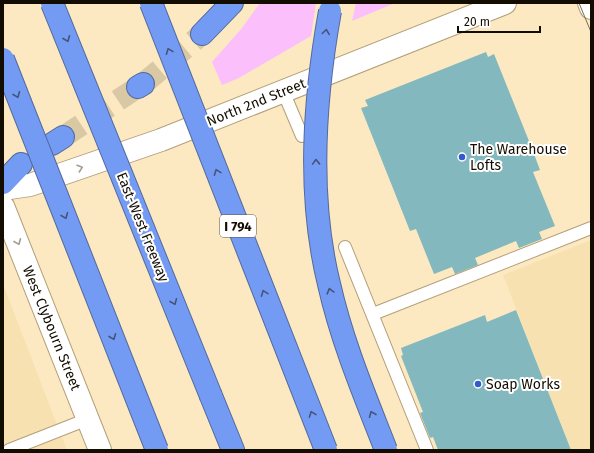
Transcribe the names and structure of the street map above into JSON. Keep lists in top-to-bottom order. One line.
{"streets":{"highway":["I 794","East-West Freeway"],"street":["North 2nd Street","West Clybourn Street"]},"one_way":["North 2nd Street","West Clybourn Street"],"places":["The Warehouse Lofts","Soap Works"],"scale_bar":"20 m"}
